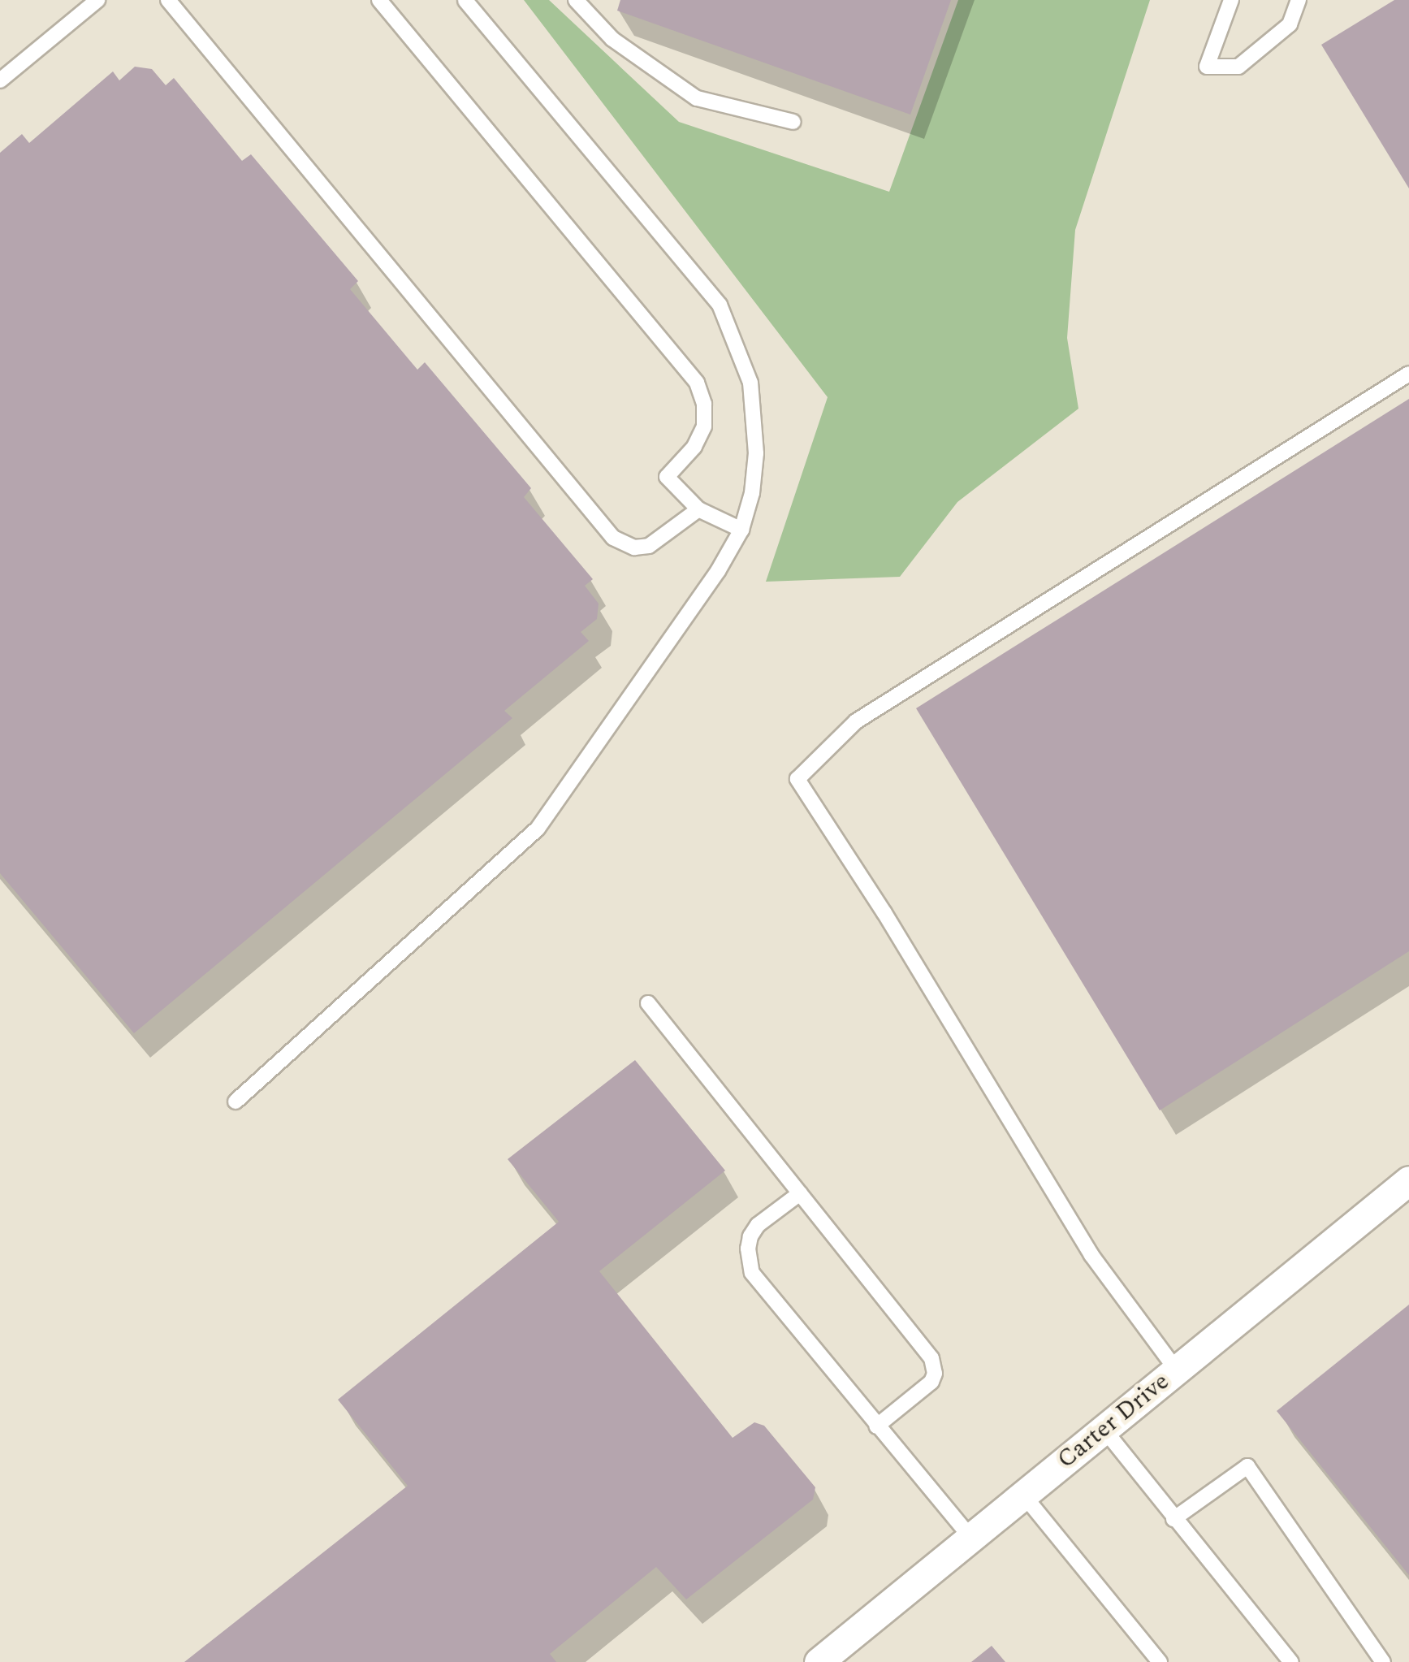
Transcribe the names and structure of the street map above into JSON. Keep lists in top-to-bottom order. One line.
{"streets":{"street":["Carter Drive"]}}
